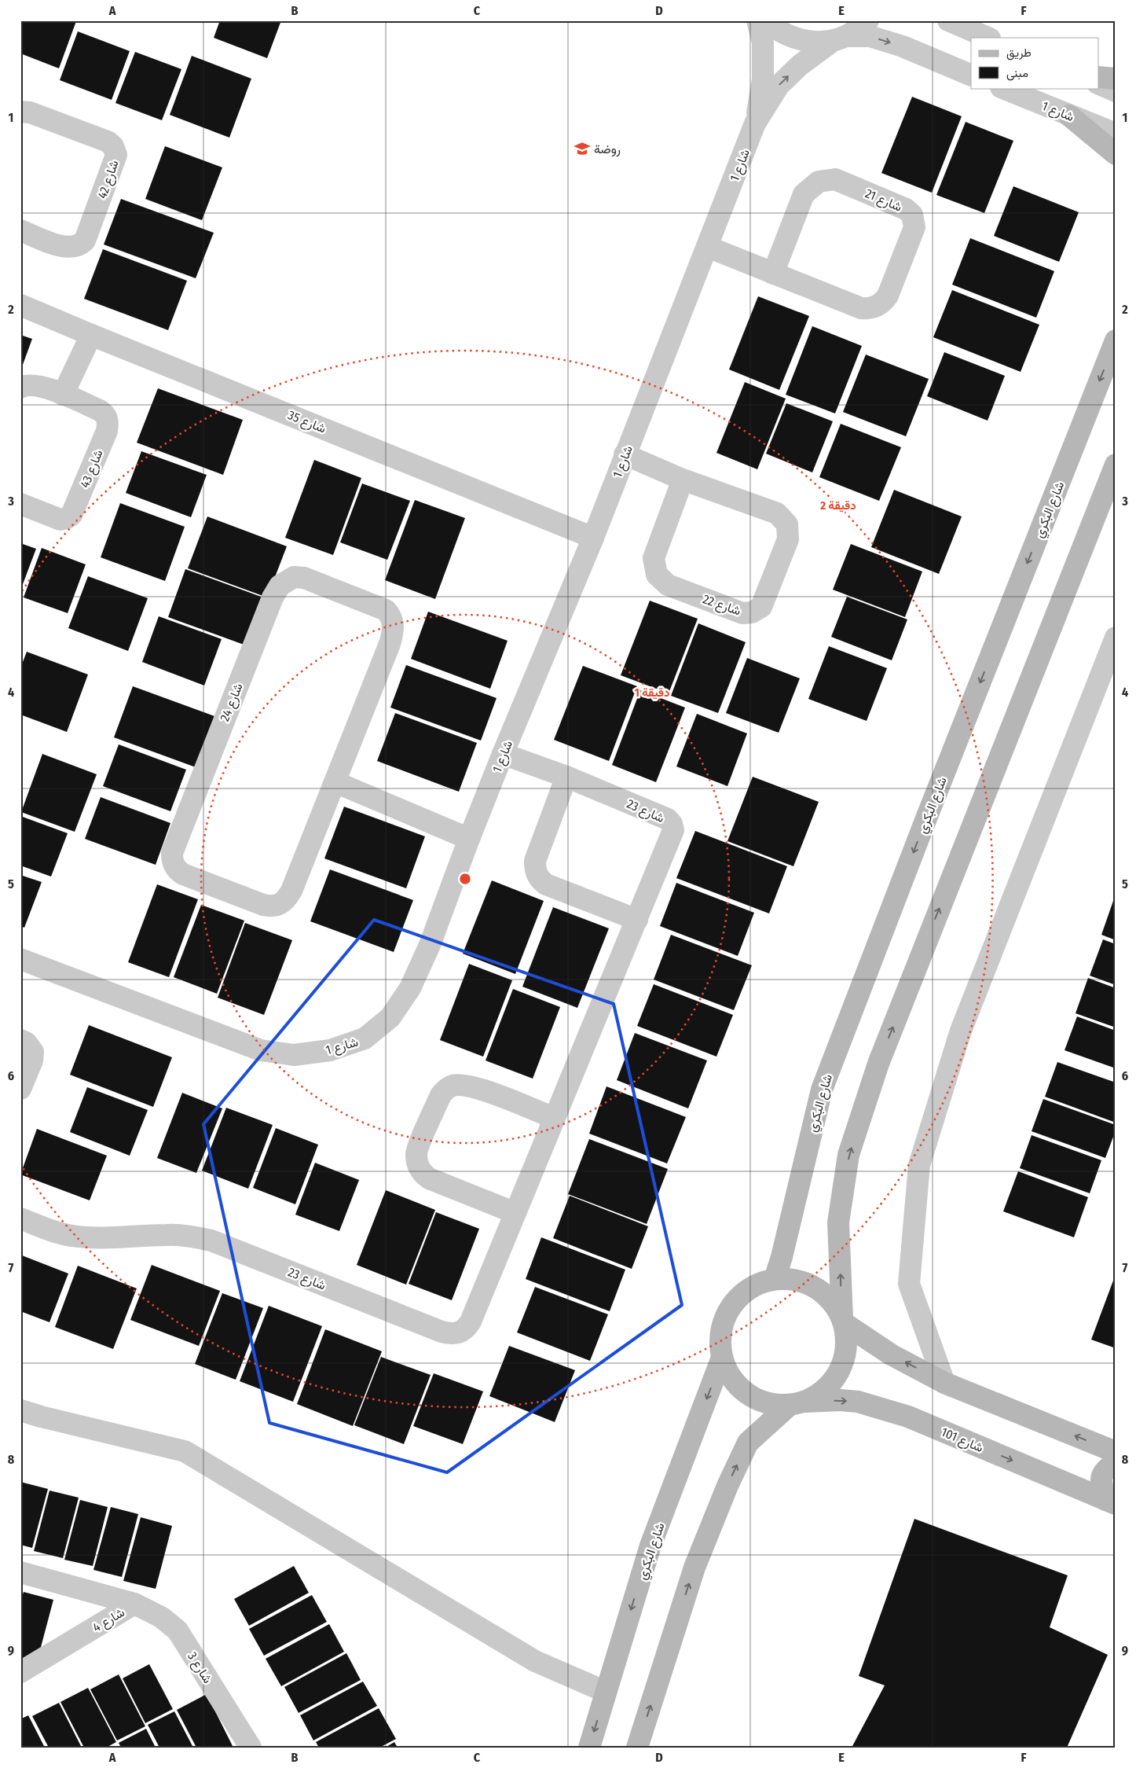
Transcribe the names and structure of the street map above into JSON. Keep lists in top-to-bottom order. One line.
{"streets":{"main road":["شارع البكري","شارع 101"],"street":["شارع 1","شارع 42","شارع 21","شارع 35","شارع 43","شارع 22","شارع 24","شارع 23","شارع 4","شارع 3"]},"crossings":[["شارع 1","شارع 21"],["شارع 1","شارع 35"],["شارع 1","شارع 22"],["شارع 1","شارع 23"],["شارع البكري","شارع 101"],["شارع 4","شارع 3"]],"places":{"school or university":["روضة"]},"legend":["طريق","مبنى"],"grid":{"columns":["A","B","C","D","E","F"],"rows":["1","2","3","4","5","6","7","8","9"]},"rings":["2 دقيقة","1 دقيقة"]}
